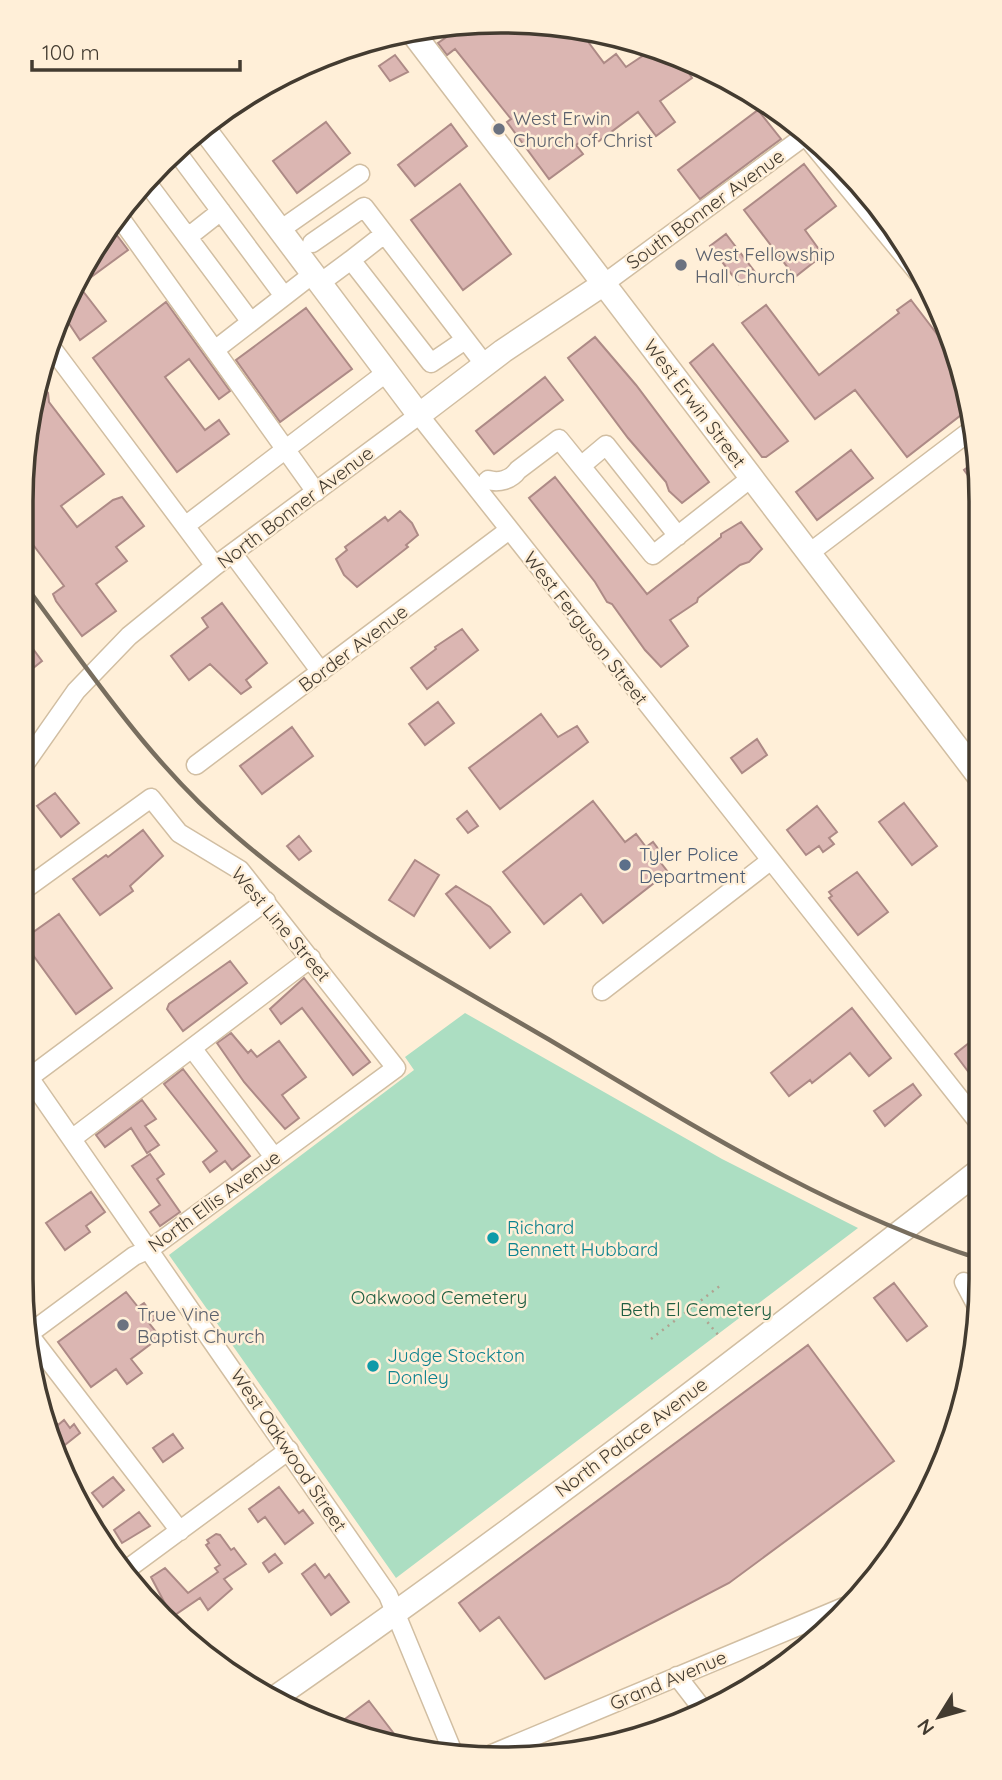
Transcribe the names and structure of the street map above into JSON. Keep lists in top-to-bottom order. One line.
{"streets":{"main road":["West Erwin Street","North Bonner Avenue","West Ferguson Street","North Palace Avenue"],"street":["South Bonner Avenue","Border Avenue","West Line Street","North Ellis Avenue","West Oakwood Street","Grand Avenue"]},"crossings":[["South Bonner Avenue","West Erwin Street"],["South Bonner Avenue","North Bonner Avenue"],["West Erwin Street","North Bonner Avenue"],["North Bonner Avenue","West Ferguson Street"],["West Ferguson Street","Border Avenue"],["West Line Street","North Ellis Avenue"],["North Ellis Avenue","West Oakwood Street"],["North Palace Avenue","West Oakwood Street"]],"parks":["Oakwood Cemetery","Beth El Cemetery"],"places":["West Erwin Church of Christ","West Fellowship Hall Church","Tyler Police Department","Richard Bennett Hubbard","True Vine Baptist Church","Judge Stockton Donley"],"scale_bar":"100 m","north":"bottom left"}
